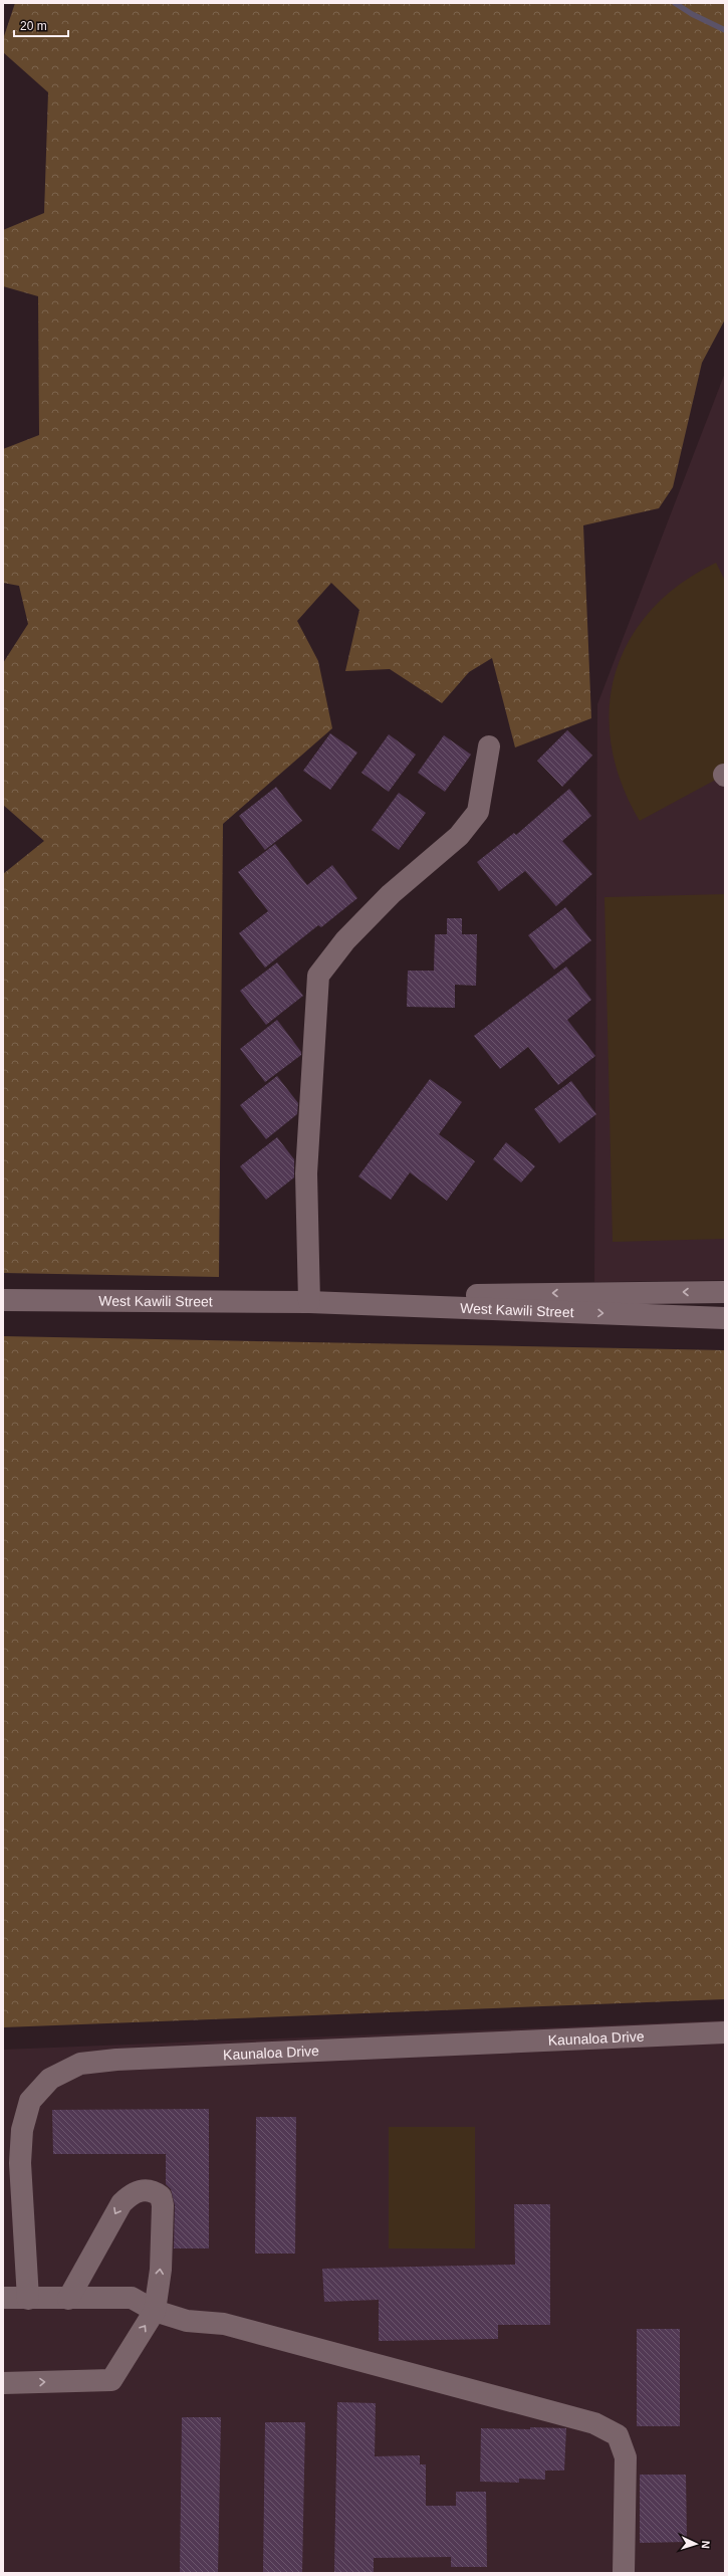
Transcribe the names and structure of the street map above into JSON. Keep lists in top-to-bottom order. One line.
{"streets":{"street":["West Kawili Street","Kaunaloa Drive"]},"scale_bar":"20 m","north":"right"}
